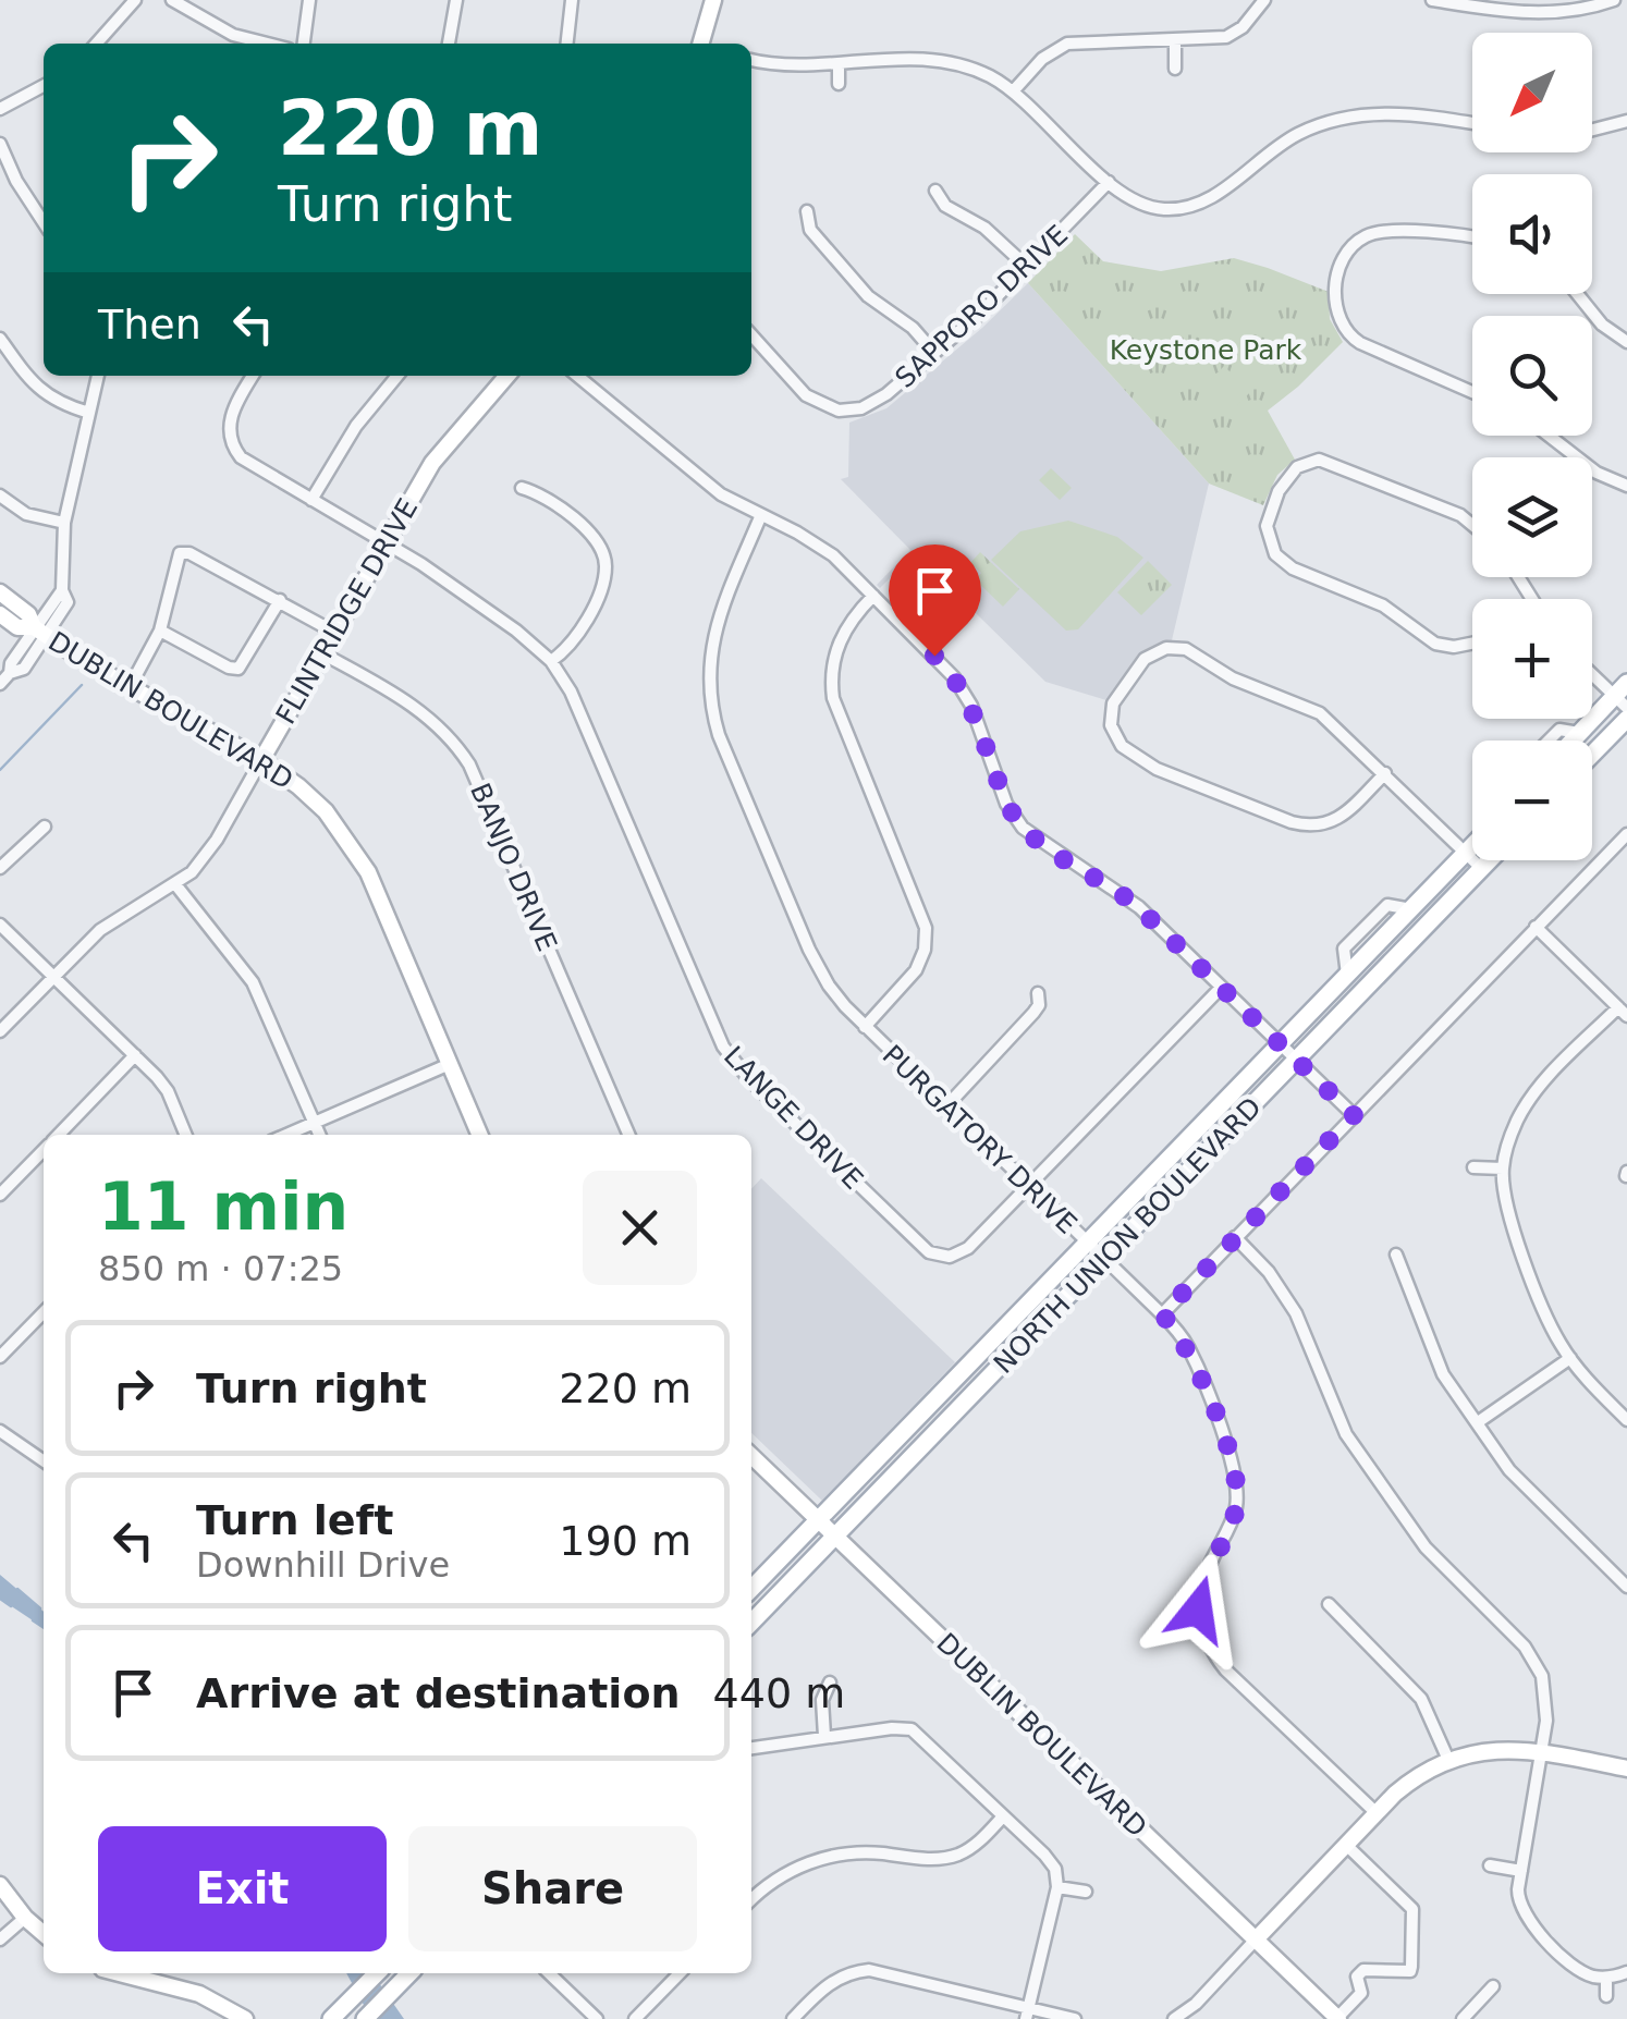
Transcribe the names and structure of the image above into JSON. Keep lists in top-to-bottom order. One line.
{"streets":{"main road":["FLINTRIDGE DRIVE","DUBLIN BOULEVARD","NORTH UNION BOULEVARD"],"street":["SAPPORO DRIVE","BANJO DRIVE","LANGE DRIVE","PURGATORY DRIVE"]},"crossings":[["FLINTRIDGE DRIVE","DUBLIN BOULEVARD"],["FLINTRIDGE DRIVE","BANJO DRIVE"],["FLINTRIDGE DRIVE","LANGE DRIVE"],["DUBLIN BOULEVARD","NORTH UNION BOULEVARD"],["LANGE DRIVE","PURGATORY DRIVE"],["PURGATORY DRIVE","NORTH UNION BOULEVARD"]],"parks":["Keystone Park"],"north":"bottom left","page":{"map_buttons":["+","−"],"turn":["220 m","Turn right"],"then":"Then","heading":["11 min","850 m · 07:25"],"list":[{"name":"Turn right","value":"220 m"},{"name":"Turn left","note":"Downhill Drive","value":"190 m"},{"name":"Arrive at destination","value":"440 m"}],"buttons":["Exit","Share"]}}
